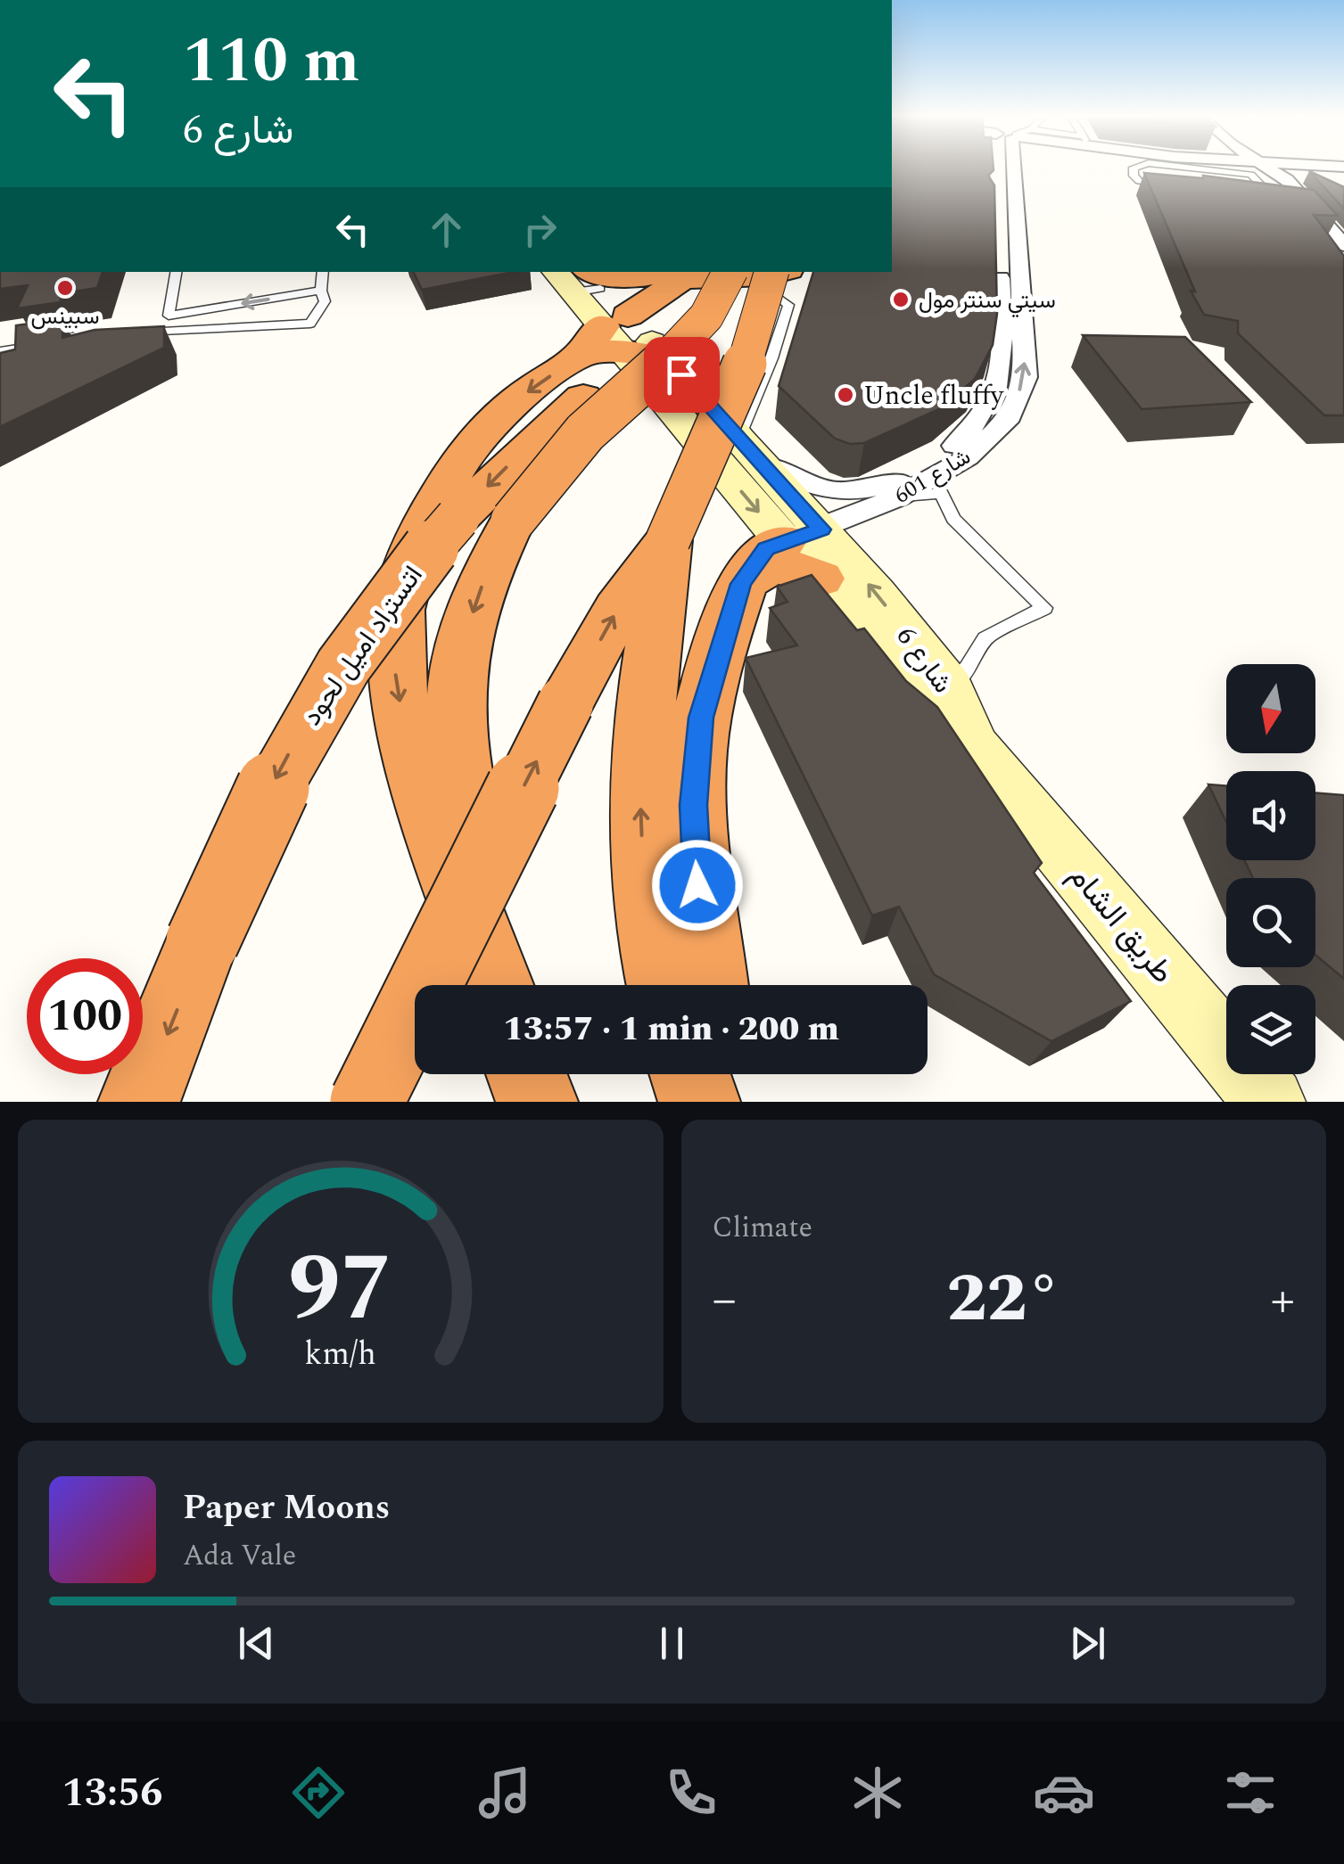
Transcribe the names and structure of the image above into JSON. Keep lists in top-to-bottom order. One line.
{"streets":{"highway":["اتستراد اميل لحود"],"main road":["شارع 6","طريق الشام"],"street":["شارع 601"]},"crossings":[["شارع 601","شارع 6"],["شارع 6","طريق الشام"]],"one_way":["شارع 601"],"places":["سبينس","سيتي سنتر مول","Uncle fluffy"],"north":"bottom","page":{"turn":["110 m","شارع 6"],"limit":"100","trip":"13:57 · 1 min · 200 m","tile":"Climate","heat":["−","22°","+"],"song":["Paper Moons","Ada Vale"],"tabs":"13:56","gauge":["97","km/h"]}}
